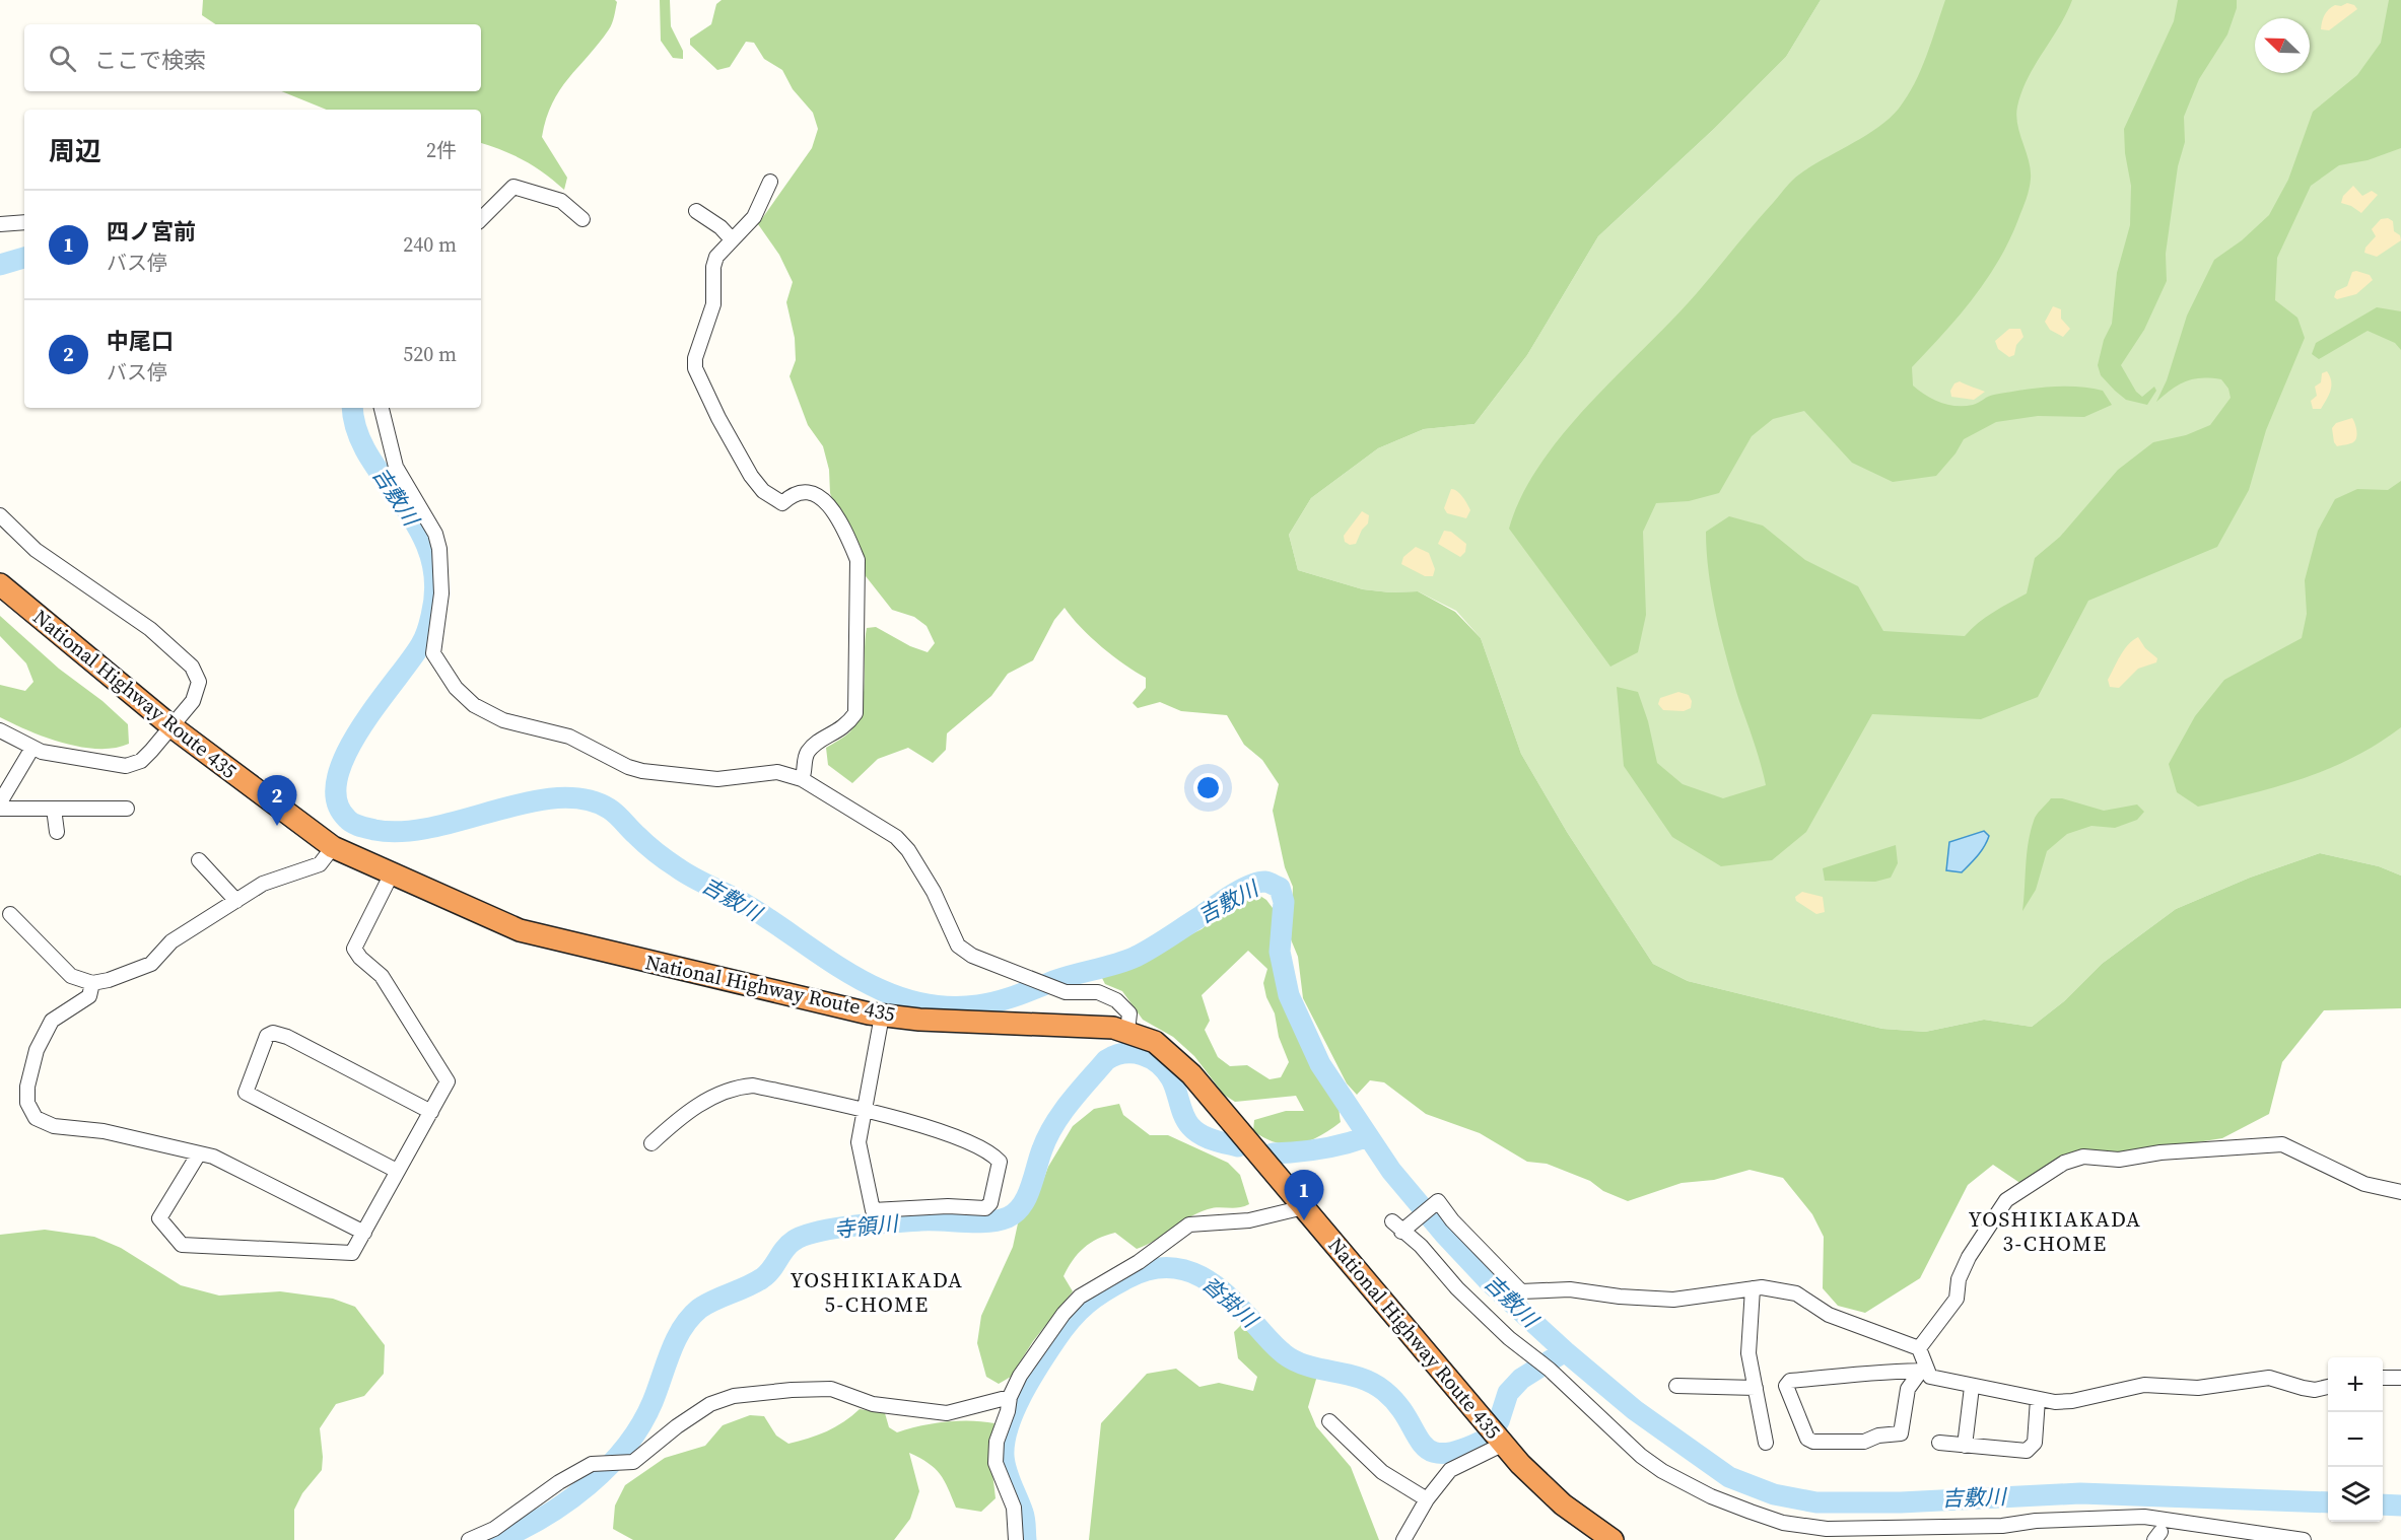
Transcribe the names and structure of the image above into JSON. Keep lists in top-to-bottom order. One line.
{"streets":{"highway":["National Highway Route 435"]},"districts":["YOSHIKIAKADA 3-CHOME","YOSHIKIAKADA 5-CHOME"],"water":["吉敷川","寺領川","沓掛川"],"north":"top left","page":{"search":"ここで検索","heading":["周辺","2件"],"list":[{"mark":"1","name":"四ノ宮前","note":"バス停","value":"240 m"},{"mark":"2","name":"中尾口","note":"バス停","value":"520 m"}],"pins":["2","1"],"map_buttons":["+","−"]}}
